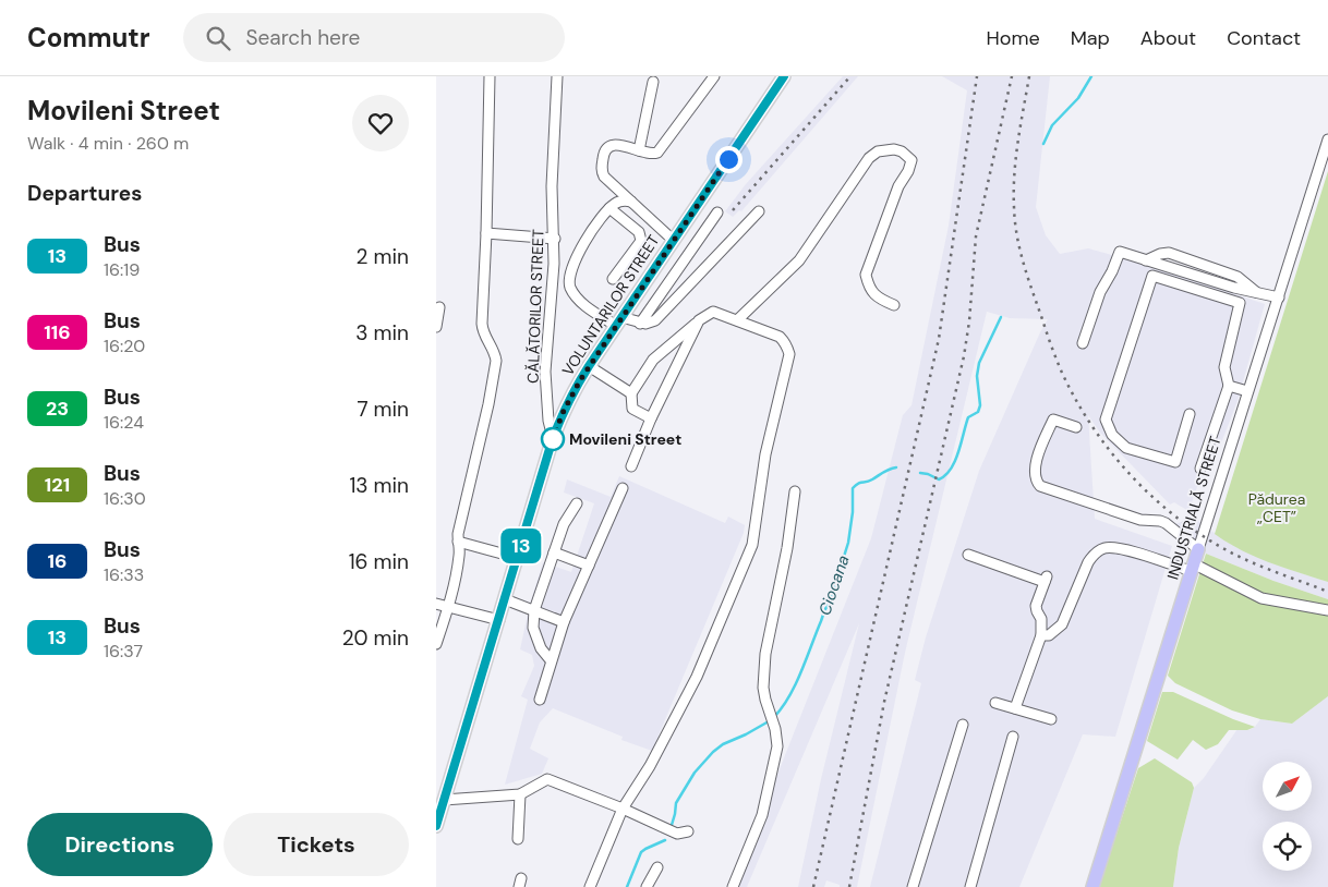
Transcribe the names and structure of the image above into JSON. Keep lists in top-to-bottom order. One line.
{"streets":{"main road":["VOLUNTARILOR STREET","INDUSTRIALĂ STREET"],"street":["CĂLĂTORILOR STREET"]},"crossings":[["VOLUNTARILOR STREET","CĂLĂTORILOR STREET"]],"water":["Ciocana"],"parks":["Pădurea „CET”"],"places":["Movileni Street"],"lines":["bus line 13"],"north":"top right","page":{"header":"Commutr","search":"Search here","nav":["Home","Map","About","Contact"],"heading":[["Movileni Street","Walk · 4 min · 260 m"],"Departures"],"on_map":"13","list":[{"mark":"13","name":"Bus","note":"16:19","value":"2 min"},{"mark":"116","name":"Bus","note":"16:20","value":"3 min"},{"mark":"23","name":"Bus","note":"16:24","value":"7 min"},{"mark":"121","name":"Bus","note":"16:30","value":"13 min"},{"mark":"16","name":"Bus","note":"16:33","value":"16 min"},{"mark":"13","name":"Bus","note":"16:37","value":"20 min"}],"buttons":["Directions","Tickets"]}}
